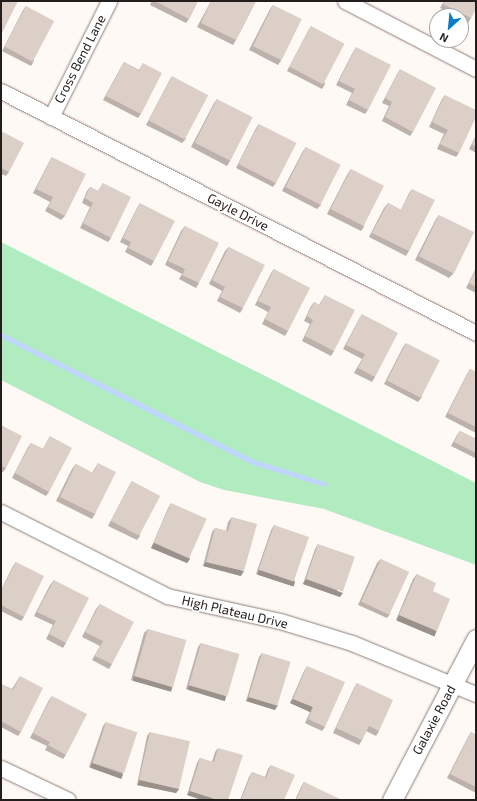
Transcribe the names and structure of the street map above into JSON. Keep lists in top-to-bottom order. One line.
{"streets":{"street":["Cross Bend Lane","Gayle Drive","High Plateau Drive","Galaxie Road"]},"crossings":[["Cross Bend Lane","Gayle Drive"],["High Plateau Drive","Galaxie Road"]],"north":"bottom left"}
